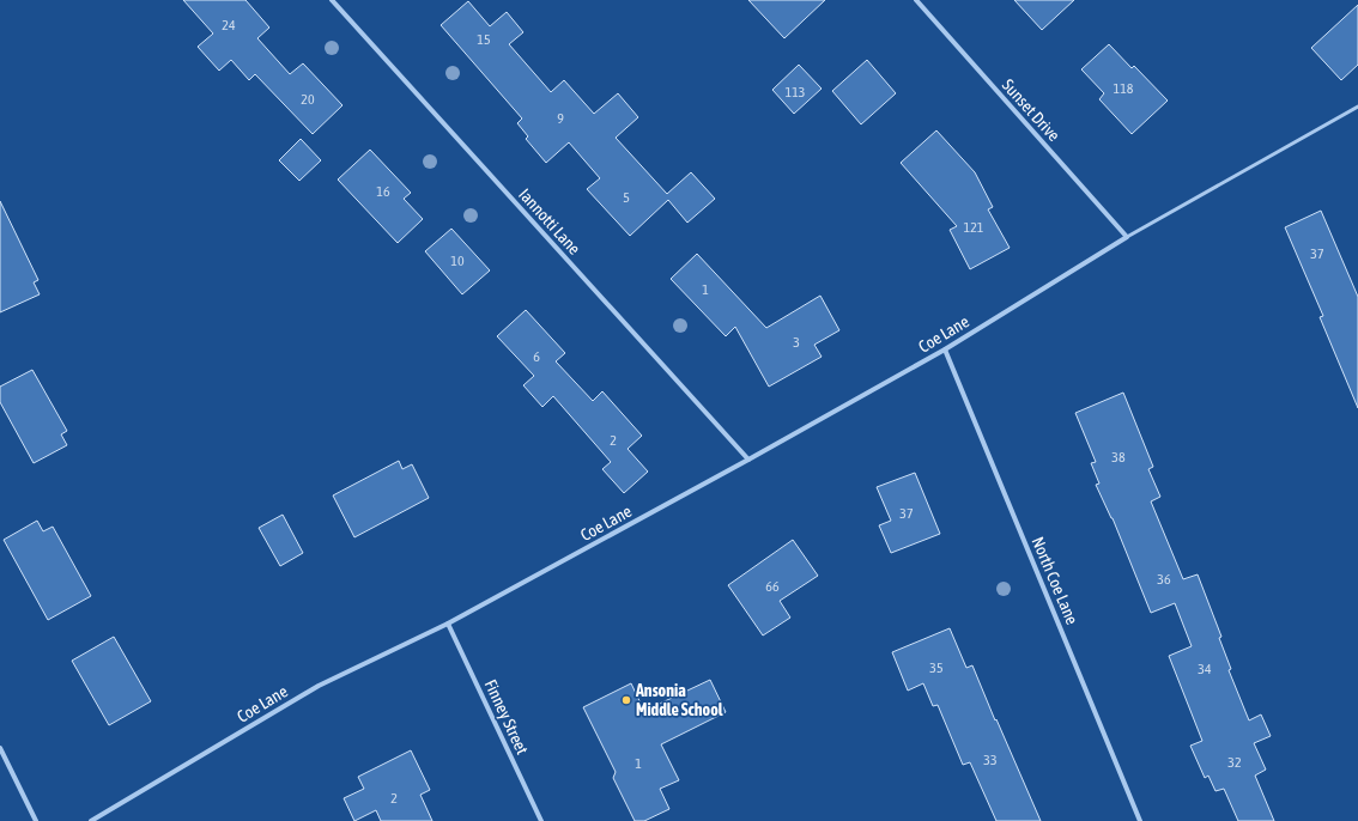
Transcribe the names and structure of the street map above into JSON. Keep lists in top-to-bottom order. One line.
{"streets":{"street":["Sunset Drive","Iannotti Lane","Coe Lane","North Coe Lane","Finney Street"]},"crossings":[["Sunset Drive","Coe Lane"],["Iannotti Lane","Coe Lane"],["Coe Lane","North Coe Lane"],["Coe Lane","Finney Street"]],"places":["Ansonia Middle School"],"house_numbers":["24","15","118","113","20","9","16","5","121","37","10","1","3","6","2","38","37","36","66","35","34","33","32","1","2"]}
